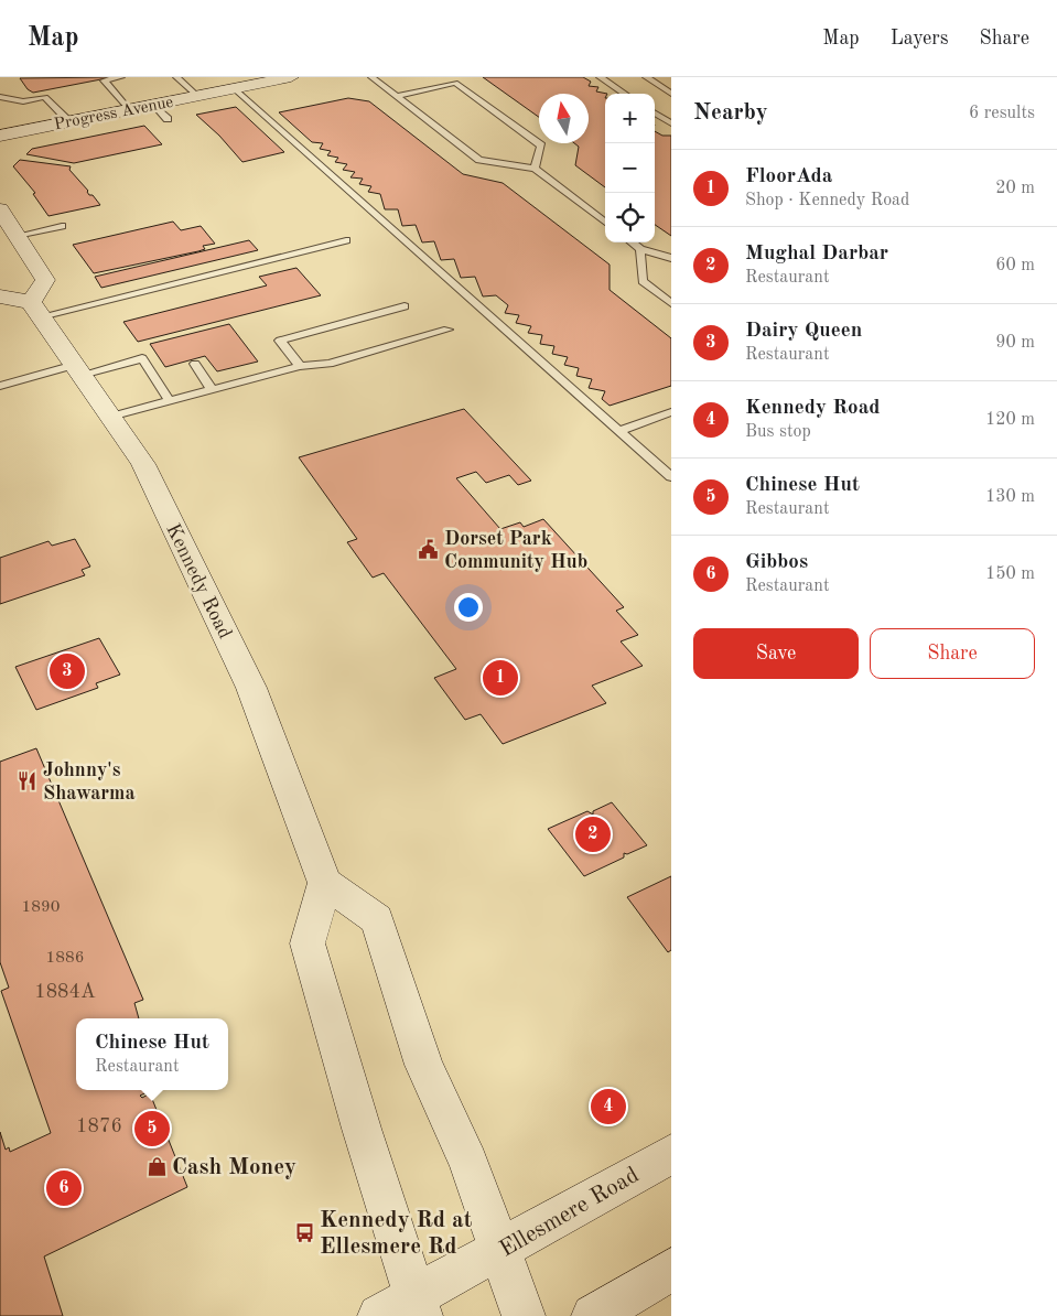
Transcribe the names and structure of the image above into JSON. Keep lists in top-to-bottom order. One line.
{"streets":{"main road":["Progress Avenue","Kennedy Road","Ellesmere Road"]},"places":{"public building":["Dorset Park Community Hub"],"restaurant":["Johnny's Shawarma"],"shop":["Cash Money"],"bus stop":["Kennedy Rd at Ellesmere Rd"]},"house_numbers":["1890","1886","1884A","1876"],"north":"top","page":{"header":"Map","nav":["Map","Layers","Share"],"heading":["Nearby","6 results"],"map_buttons":["+","−"],"list":[{"mark":"1","name":"FloorAda","note":"Shop · Kennedy Road","value":"20 m"},{"mark":"2","name":"Mughal Darbar","note":"Restaurant","value":"60 m"},{"mark":"3","name":"Dairy Queen","note":"Restaurant","value":"90 m"},{"mark":"4","name":"Kennedy Road","note":"Bus stop","value":"120 m"},{"mark":"5","name":"Chinese Hut","note":"Restaurant","value":"130 m"},{"mark":"6","name":"Gibbos","note":"Restaurant","value":"150 m"}],"buttons":["Save","Share"],"pins":["3","1","2","4","5","6"],"popup":["Chinese Hut","Restaurant"]}}
